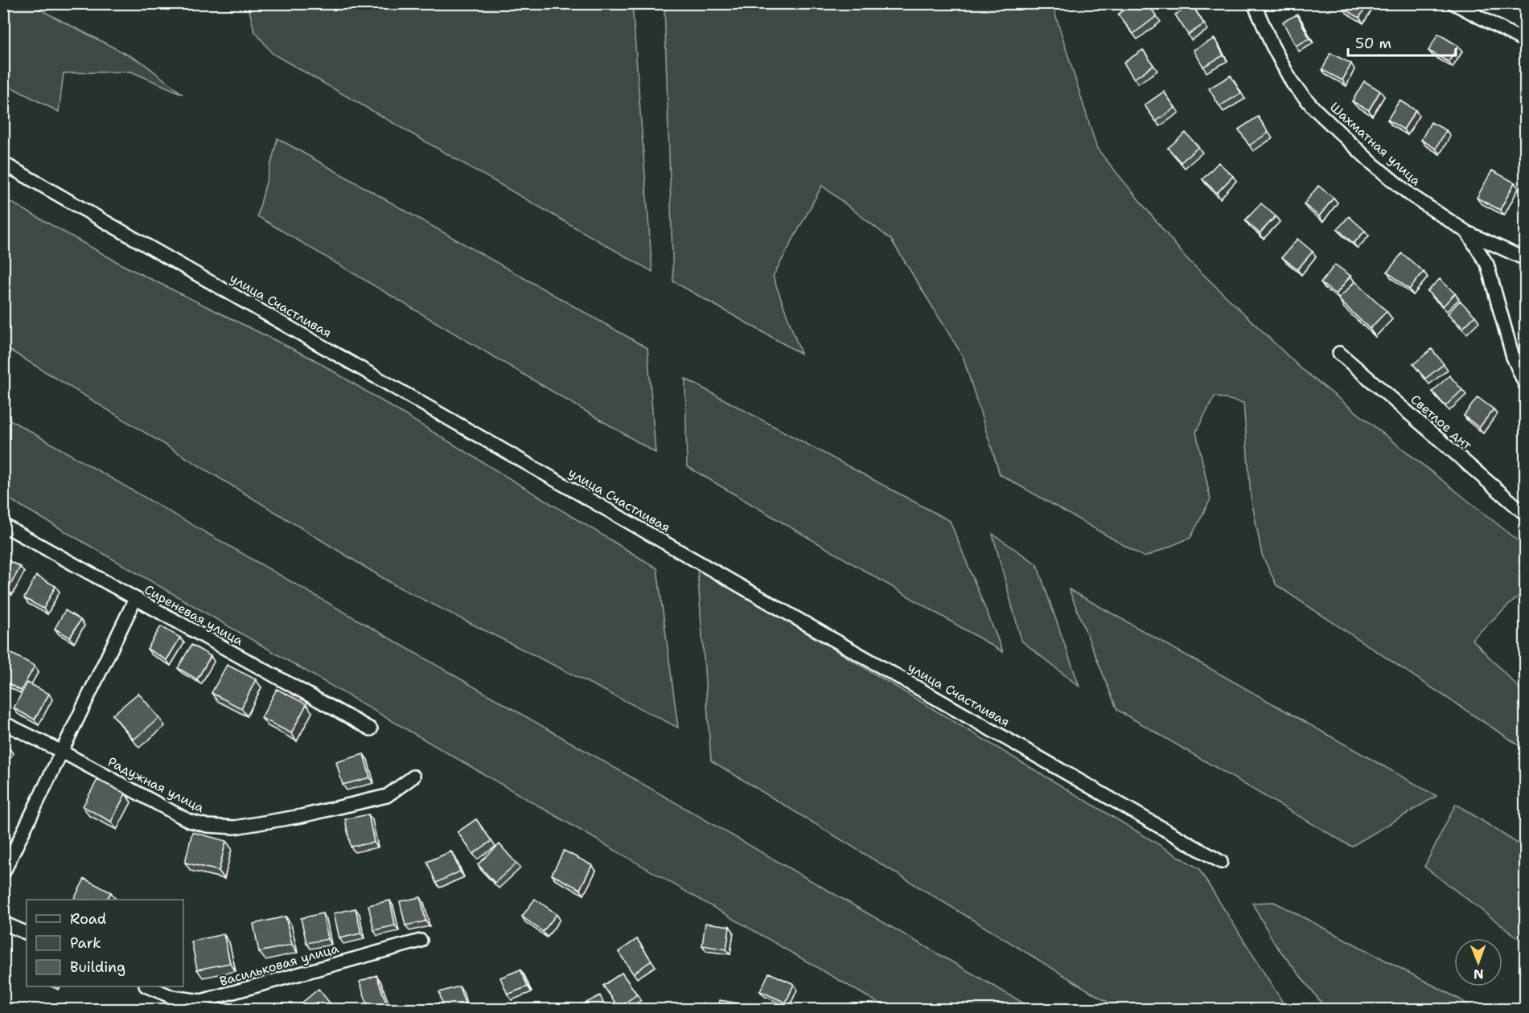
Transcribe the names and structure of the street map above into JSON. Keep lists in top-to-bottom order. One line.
{"streets":{"street":["Шахматная улица","улица Счастливая","Светлое днт","Сиреневая улица","Радужная улица","Васильковая улица"]},"legend":["Road","Park","Building"],"scale_bar":"50 m","north":"bottom"}
